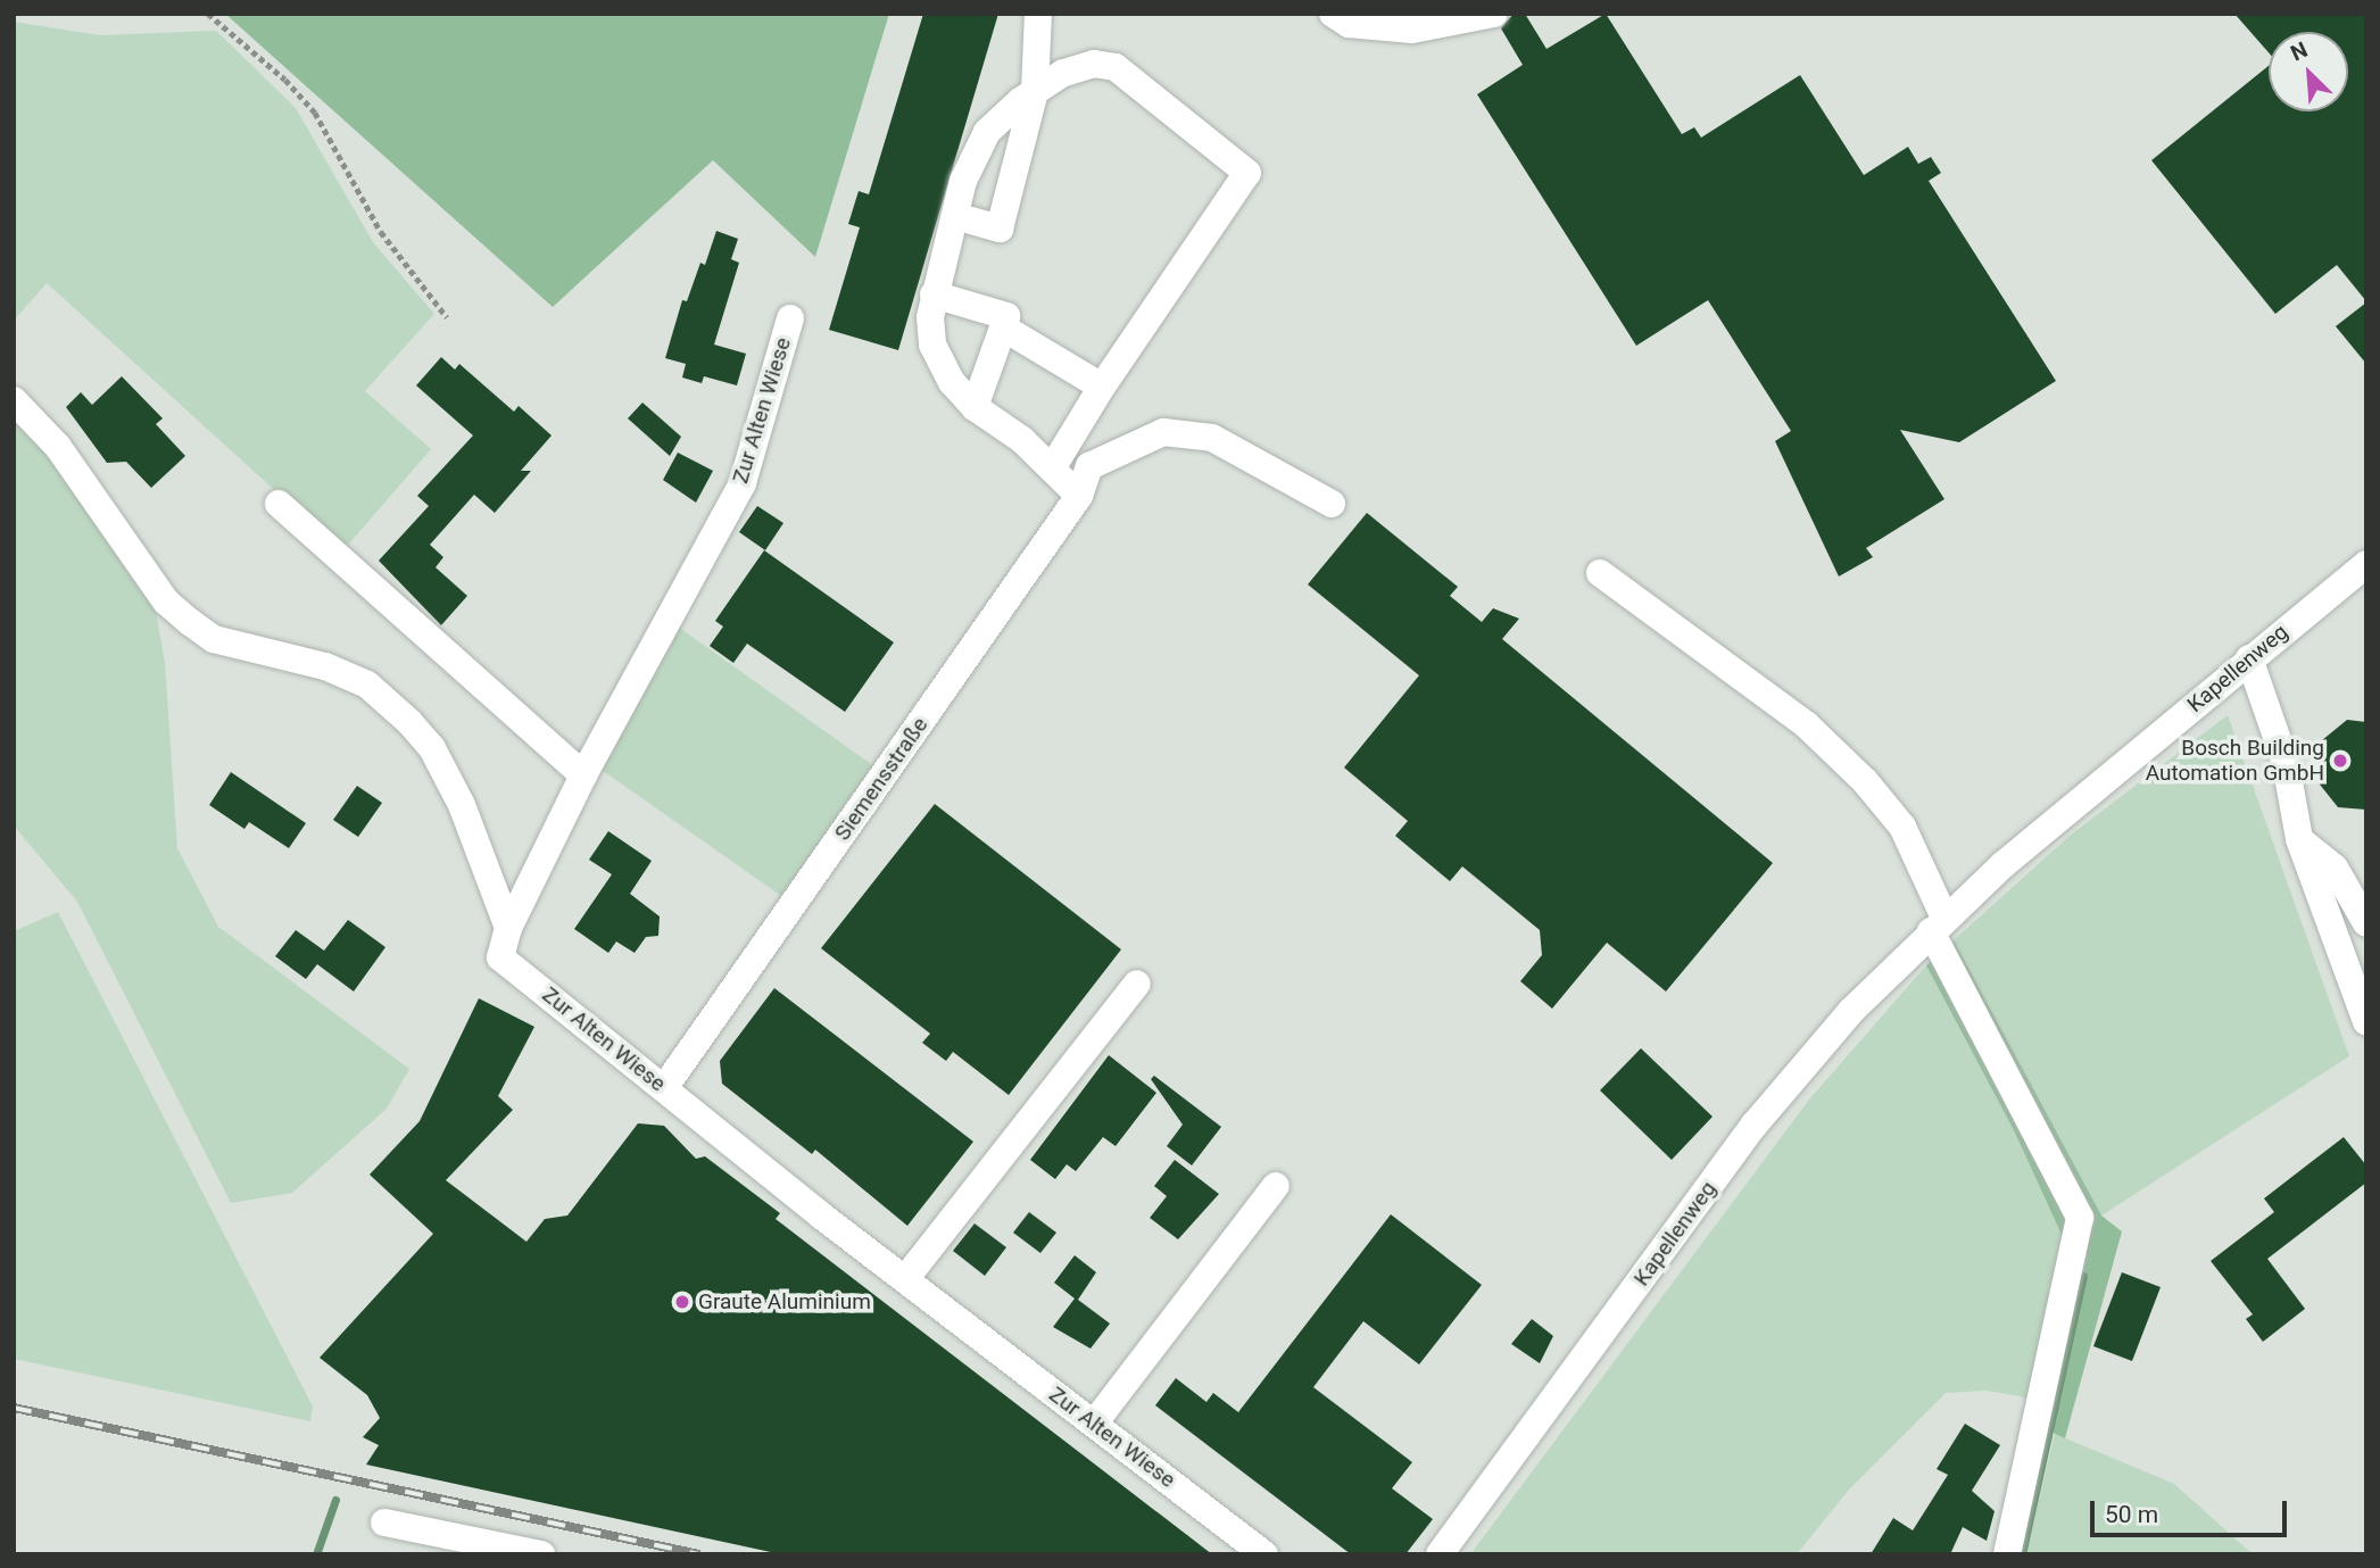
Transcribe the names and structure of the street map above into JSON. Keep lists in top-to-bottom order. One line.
{"streets":{"street":["Zur Alten Wiese","Kapellenweg","Siemensstraße"]},"crossings":[["Zur Alten Wiese","Siemensstraße"]],"places":["Bosch Building Automation GmbH","Graute Aluminium"],"scale_bar":"50 m","north":"top left"}
